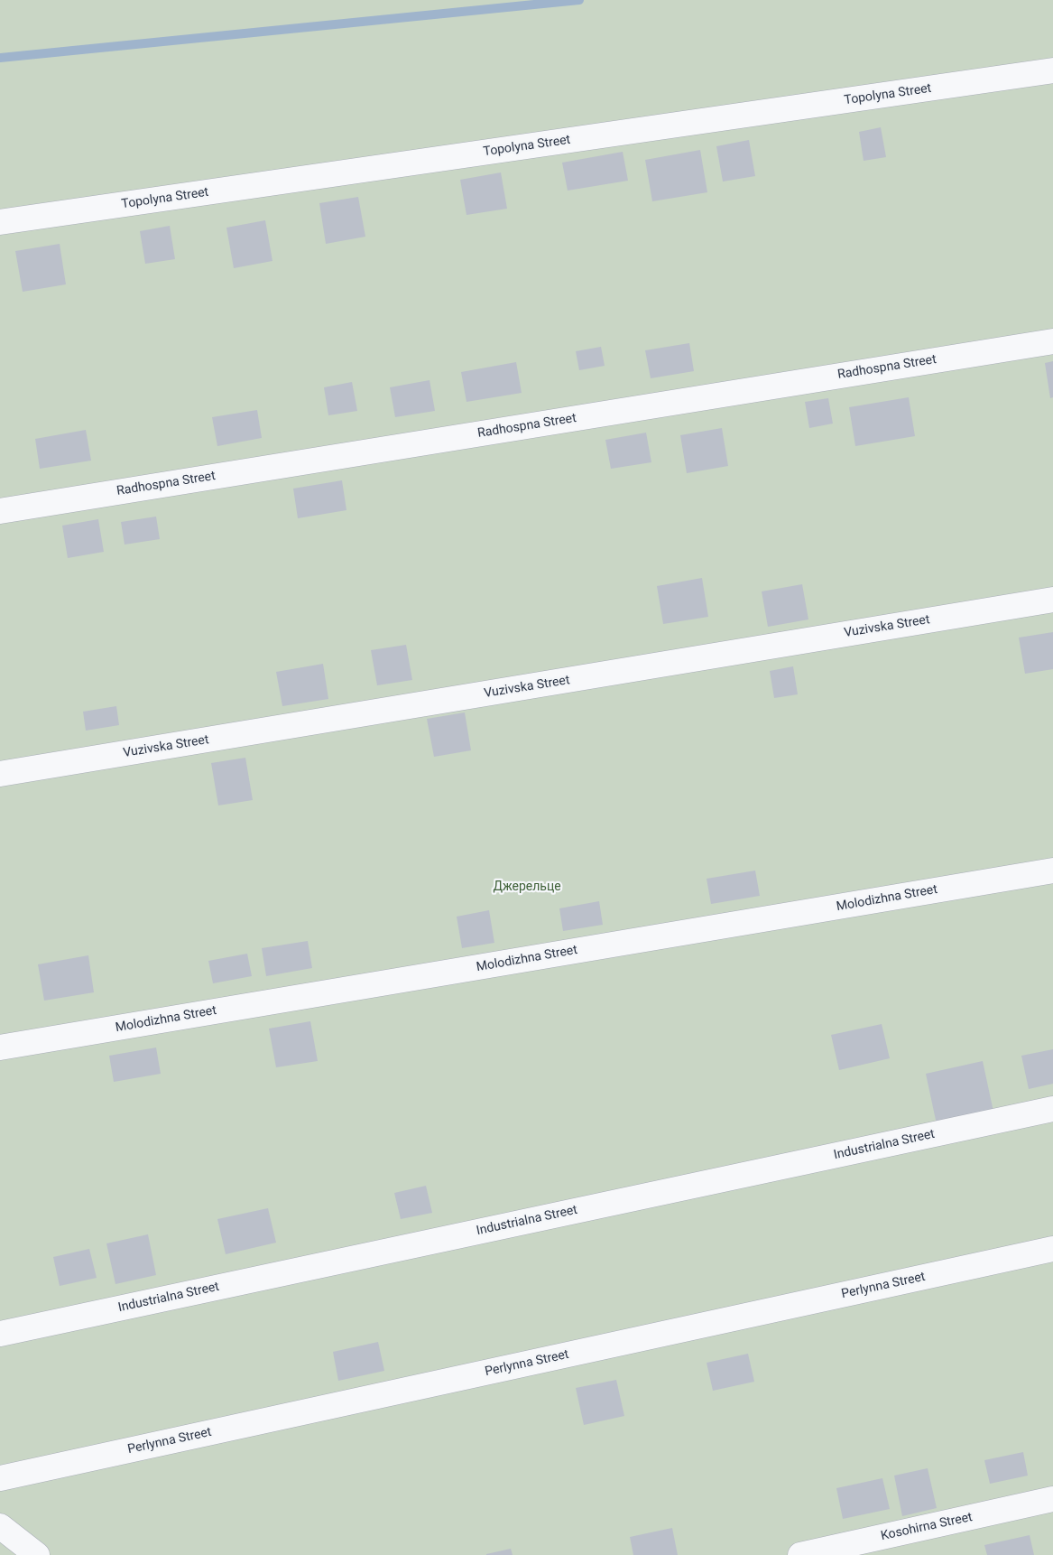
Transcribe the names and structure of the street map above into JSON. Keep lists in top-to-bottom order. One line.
{"streets":{"lane":["Topolyna Street","Radhospna Street","Vuzivska Street","Molodizhna Street","Industrialna Street","Perlynna Street","Kosohirna Street"]},"parks":["Джерельце"]}
